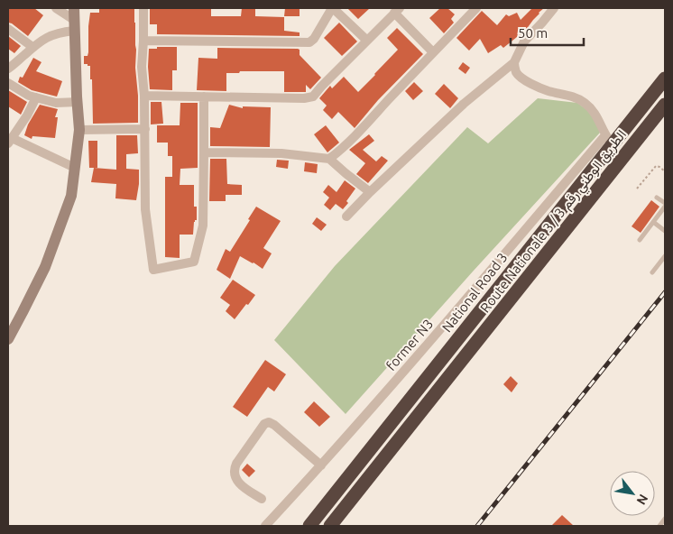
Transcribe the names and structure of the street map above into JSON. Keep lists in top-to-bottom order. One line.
{"streets":{"highway":["Route Nationale 3 / الطريق الوطني رقم 3","National Road 3"],"street":["former N3"]},"crossings":[["National Road 3","former N3"]],"scale_bar":"50 m","north":"bottom right"}
